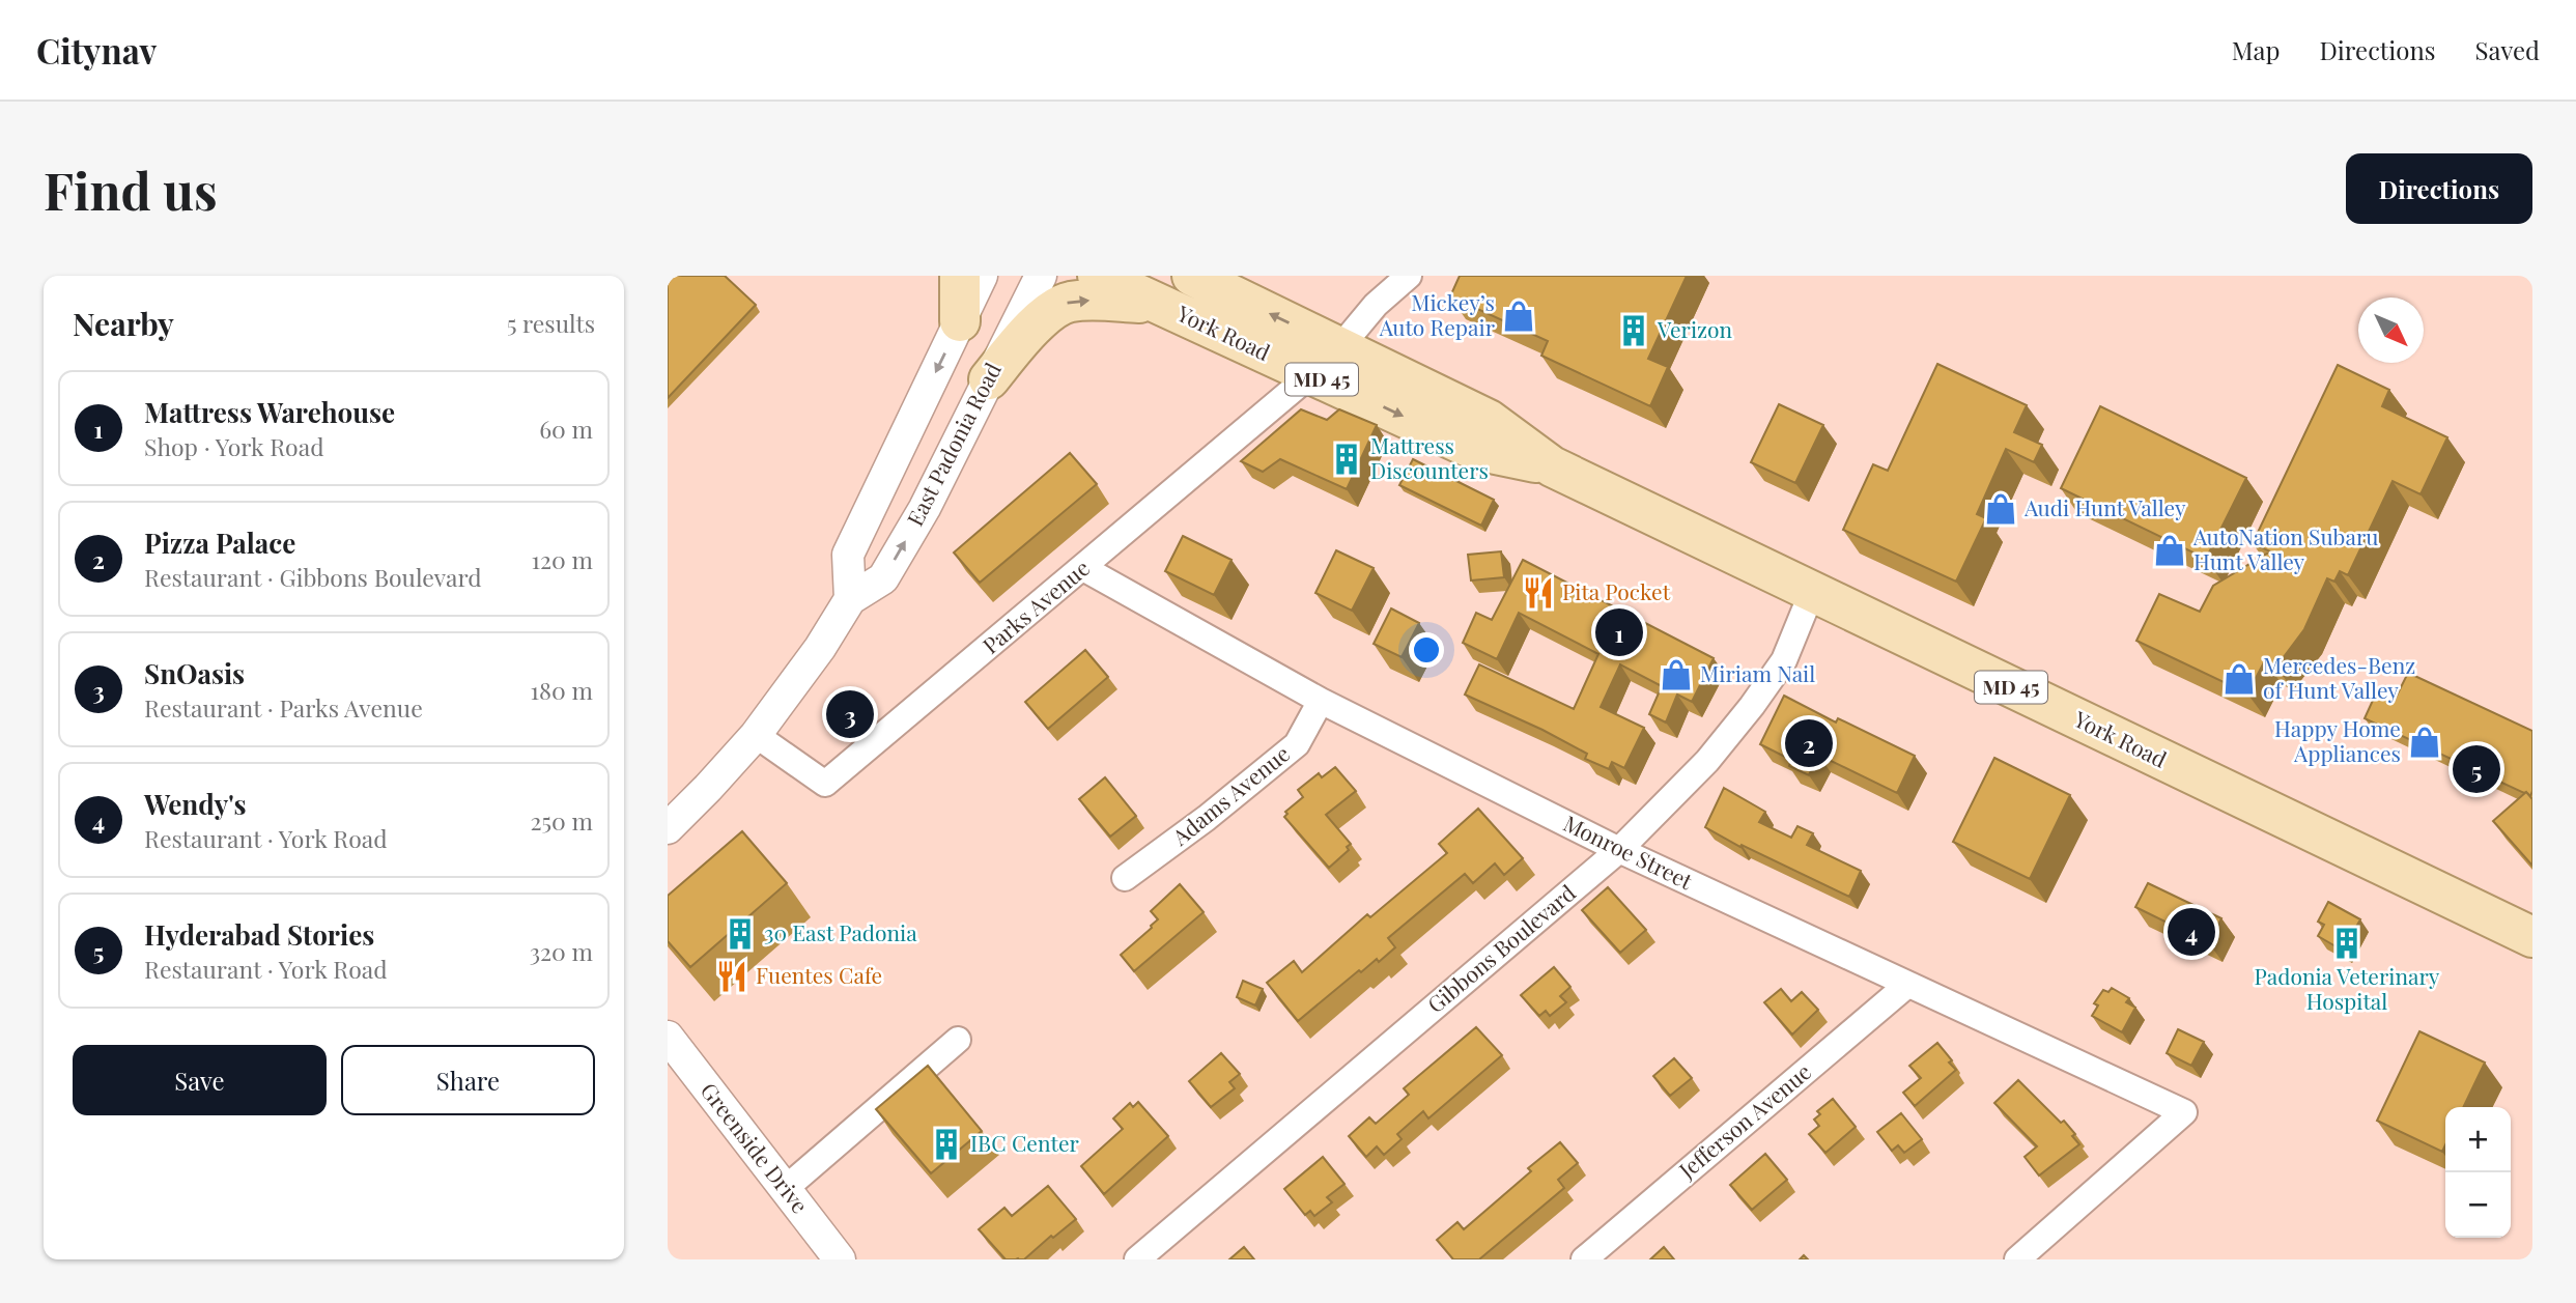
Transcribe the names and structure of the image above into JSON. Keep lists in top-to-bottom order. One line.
{"streets":{"main road":["York Road","MD 45"],"street":["East Padonia Road","Parks Avenue","Adams Avenue","Monroe Street","Gibbons Boulevard","Jefferson Avenue","Greenside Drive"]},"crossings":[["York Road","Parks Avenue"],["York Road","Gibbons Boulevard"],["East Padonia Road","Parks Avenue"],["Parks Avenue","Monroe Street"],["Adams Avenue","Monroe Street"],["Monroe Street","Gibbons Boulevard"],["Monroe Street","Jefferson Avenue"]],"places":{"shop":["Mickey’s Auto Repair","Audi Hunt Valley","AutoNation Subaru Hunt Valley","Miriam Nail","Mercedes-Benz of Hunt Valley","Happy Home Appliances"],"building":["Verizon","Mattress Discounters","30 East Padonia","Padonia Veterinary Hospital","IBC Center"],"restaurant":["Pita Pocket","Fuentes Cafe"]},"north":"bottom right","page":{"header":"Citynav","nav":["Map","Directions","Saved"],"buttons":["Directions",["Save","Share"]],"title":"Find us","heading":["Nearby","5 results"],"list":[{"mark":"1","name":"Mattress Warehouse","note":"Shop · York Road","value":"60 m"},{"mark":"2","name":"Pizza Palace","note":"Restaurant · Gibbons Boulevard","value":"120 m"},{"mark":"3","name":"SnOasis","note":"Restaurant · Parks Avenue","value":"180 m"},{"mark":"4","name":"Wendy's","note":"Restaurant · York Road","value":"250 m"},{"mark":"5","name":"Hyderabad Stories","note":"Restaurant · York Road","value":"320 m"}],"pins":["1","3","2","5","4"],"map_buttons":["+","−"]}}
